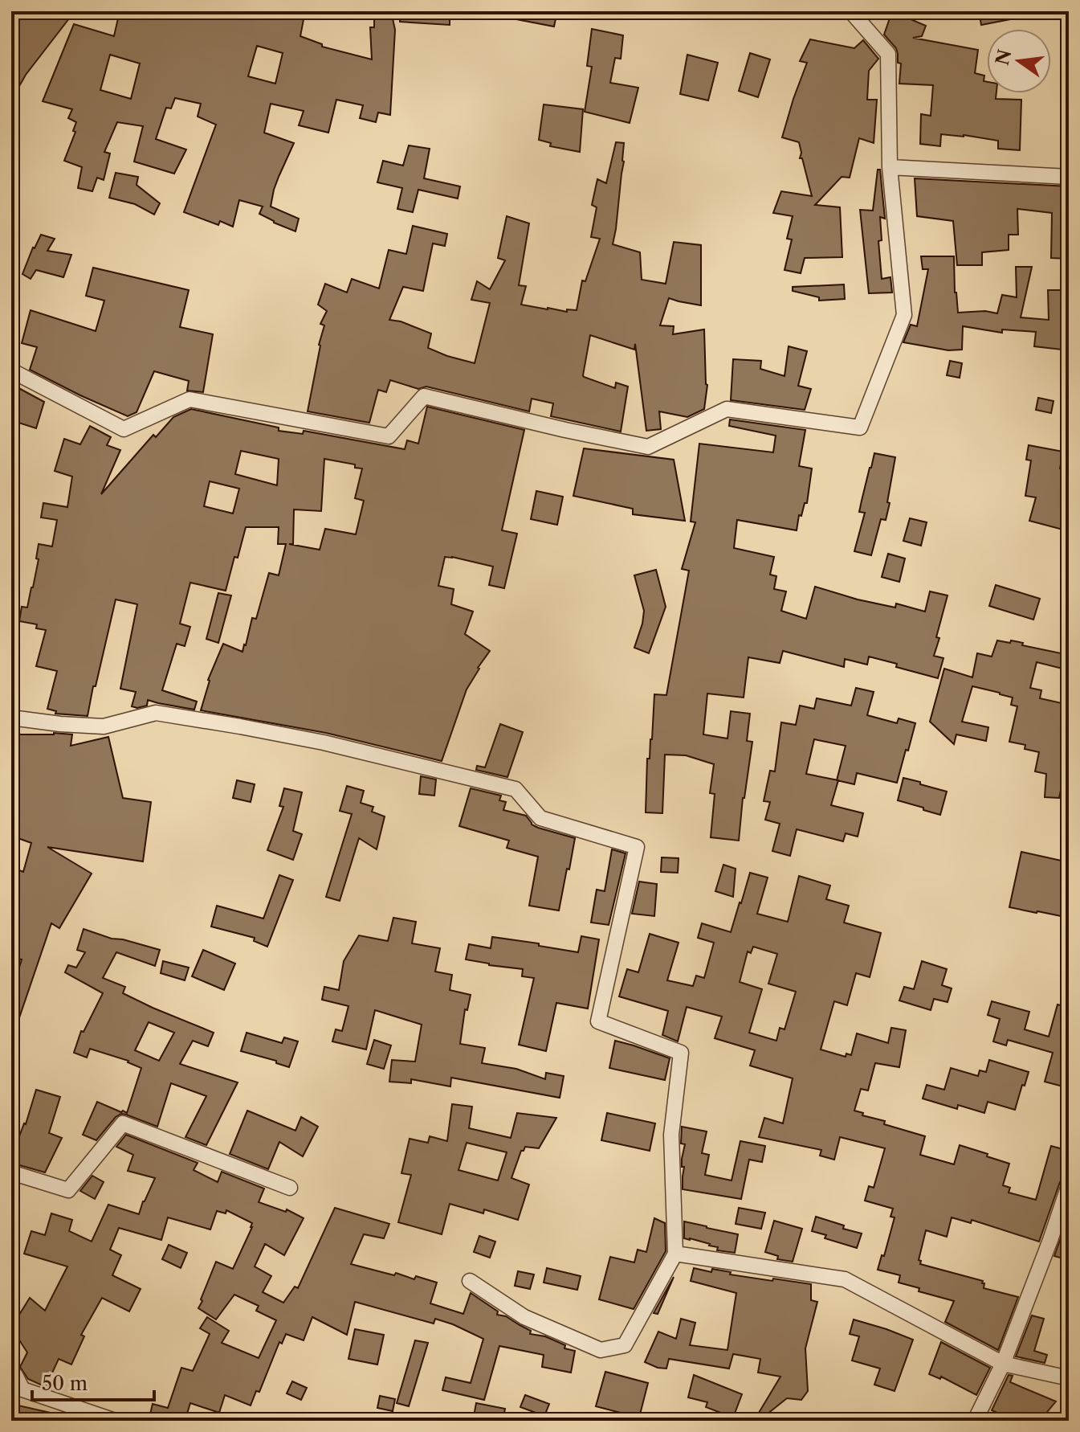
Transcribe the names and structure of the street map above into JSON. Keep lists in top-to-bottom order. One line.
{"scale_bar":"50 m","north":"left"}
